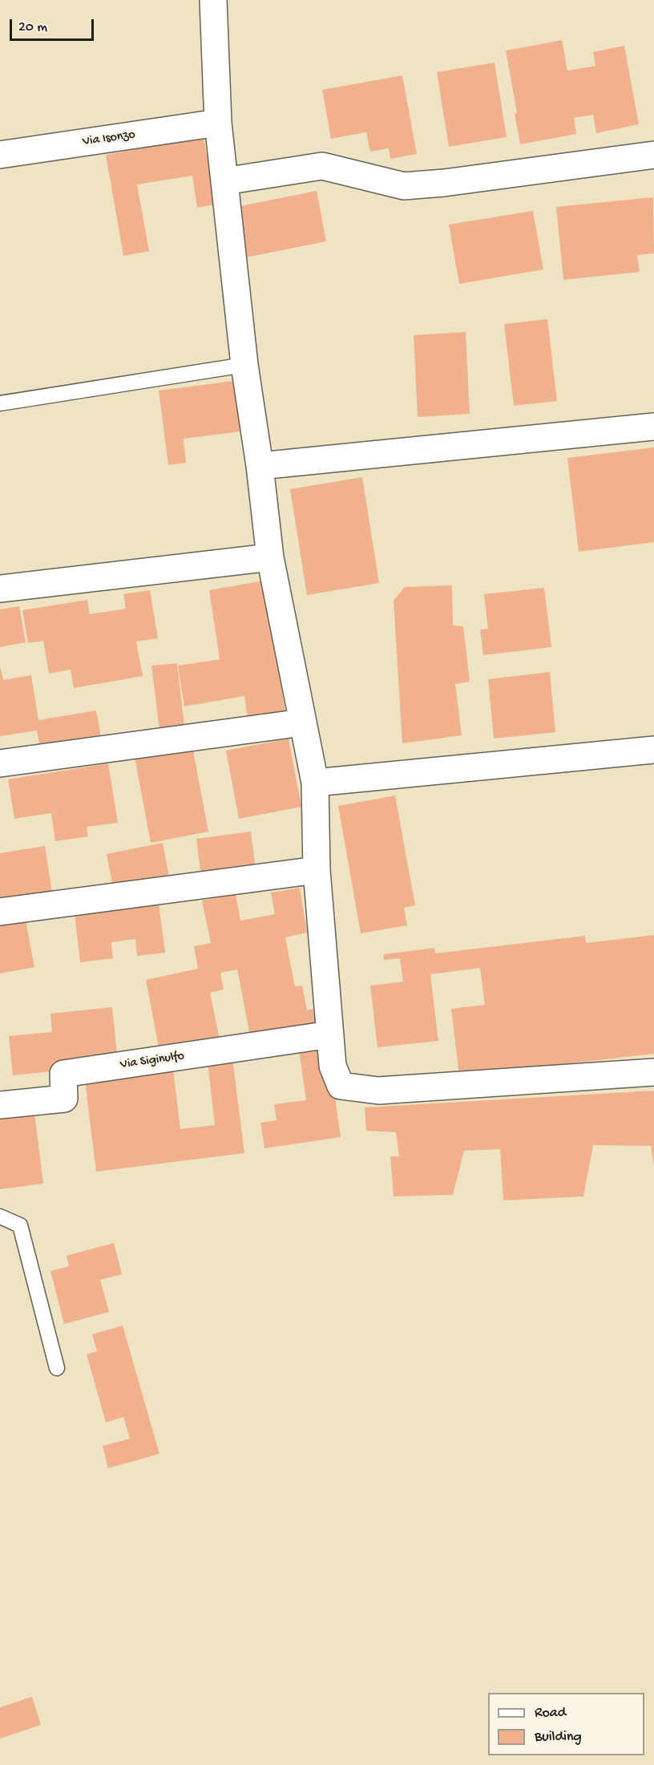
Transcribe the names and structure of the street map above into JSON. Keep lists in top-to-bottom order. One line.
{"streets":{"street":["Via Isonzo","Via Siginulfo"]},"legend":["Road","Building"],"scale_bar":"20 m"}
